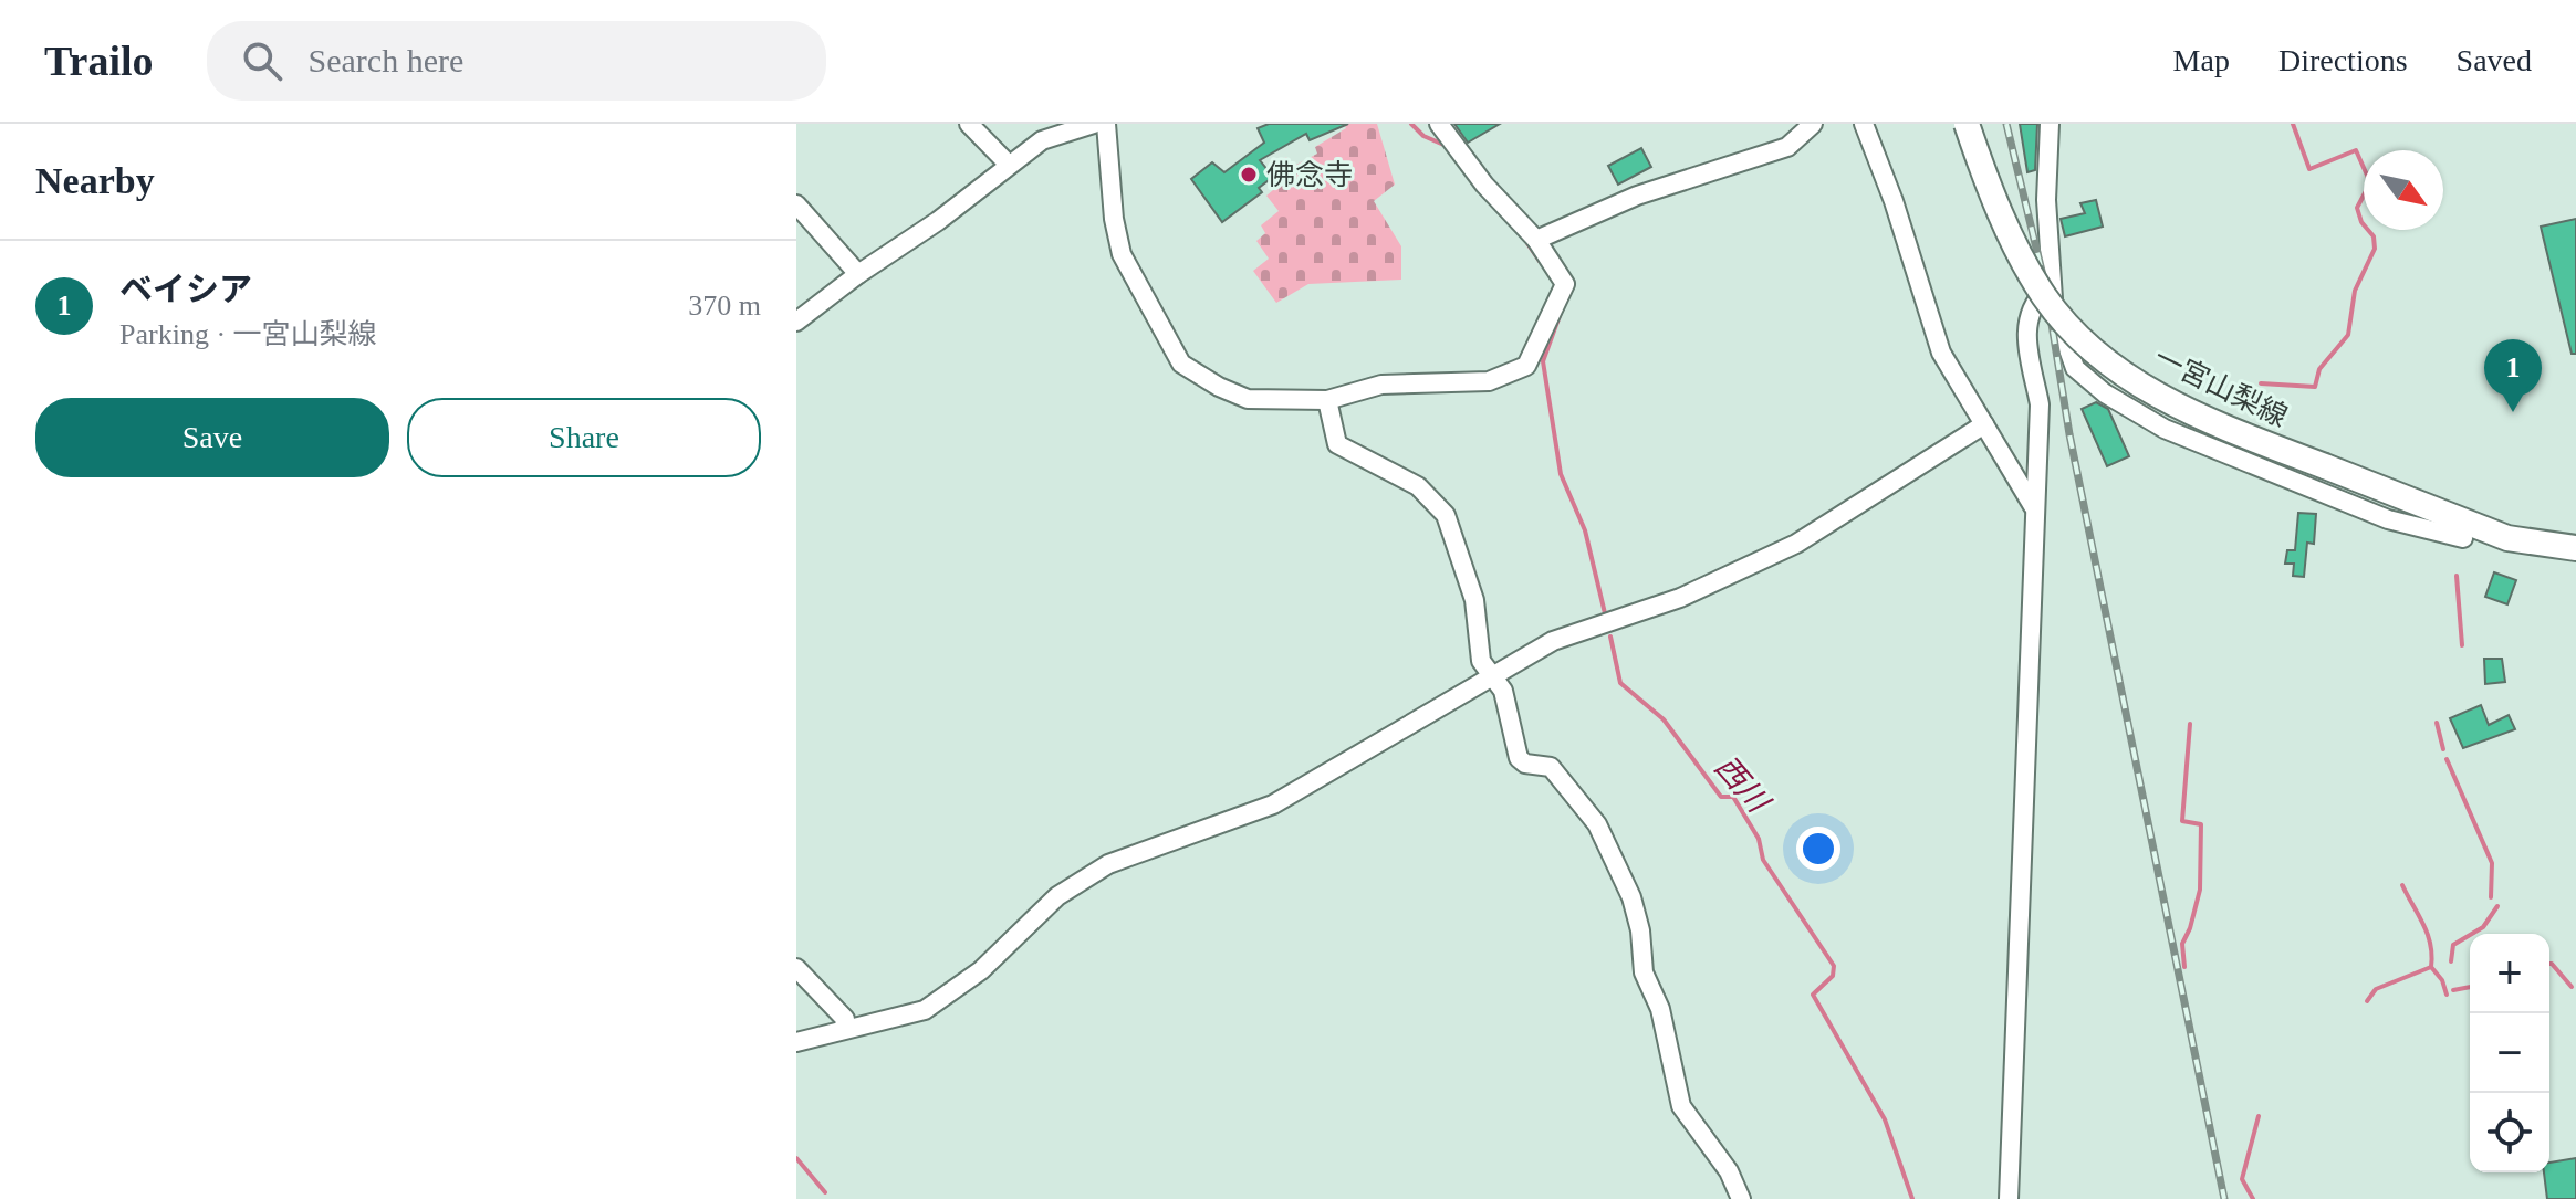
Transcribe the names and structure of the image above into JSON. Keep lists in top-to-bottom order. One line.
{"streets":{"main road":["一宮山梨線"]},"water":["西川"],"places":["佛念寺"],"north":"bottom right","page":{"header":"Trailo","search":"Search here","nav":["Map","Directions","Saved"],"heading":"Nearby","list":[{"mark":"1","name":"ベイシア","note":"Parking · 一宮山梨線","value":"370 m"}],"pins":"1","buttons":["Save","Share"],"map_buttons":["+","−"]}}
